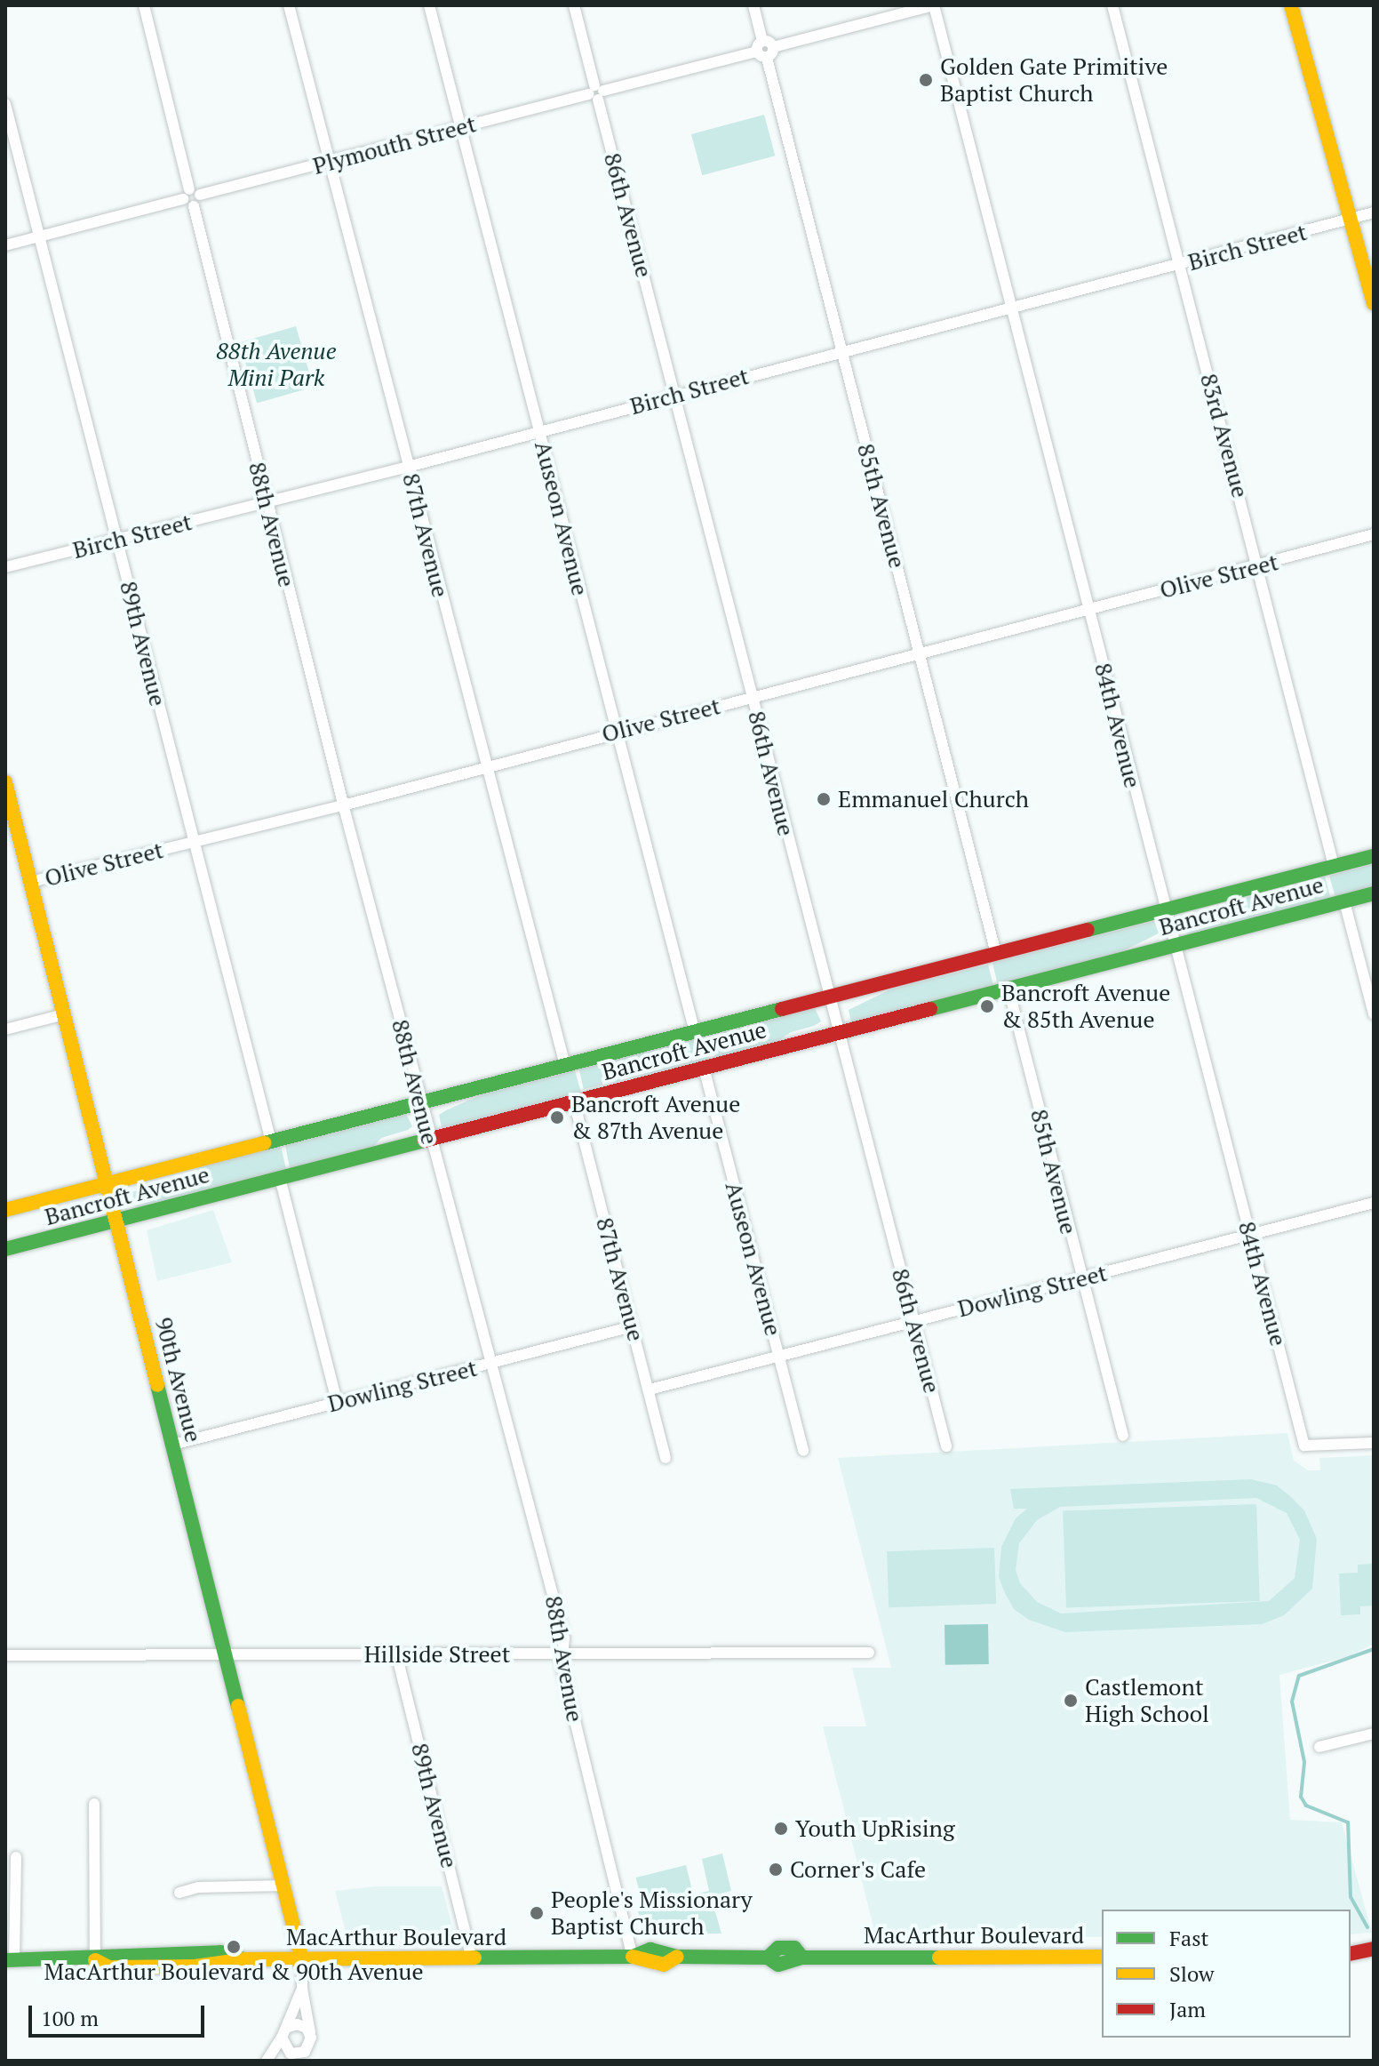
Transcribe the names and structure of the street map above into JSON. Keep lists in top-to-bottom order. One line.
{"streets":{"main road":["Bancroft Avenue","90th Avenue","MacArthur Boulevard"],"street":["Plymouth Street","86th Avenue","Birch Street","83rd Avenue","85th Avenue","Auseon Avenue","88th Avenue","87th Avenue","Olive Street","89th Avenue","84th Avenue","Dowling Street","Hillside Street"]},"crossings":[["Plymouth Street","86th Avenue"],["Plymouth Street","85th Avenue"],["Plymouth Street","Auseon Avenue"],["Plymouth Street","88th Avenue"],["Plymouth Street","87th Avenue"],["Plymouth Street","89th Avenue"],["Plymouth Street","84th Avenue"],["86th Avenue","Birch Street"],["86th Avenue","Olive Street"],["86th Avenue","Bancroft Avenue"],["86th Avenue","Dowling Street"],["Birch Street","83rd Avenue"],["Birch Street","85th Avenue"],["Birch Street","Auseon Avenue"],["Birch Street","88th Avenue"],["Birch Street","87th Avenue"],["Birch Street","89th Avenue"],["Birch Street","84th Avenue"],["83rd Avenue","Olive Street"],["83rd Avenue","Bancroft Avenue"],["85th Avenue","Olive Street"],["85th Avenue","Bancroft Avenue"],["85th Avenue","Dowling Street"],["Auseon Avenue","Olive Street"],["Auseon Avenue","Bancroft Avenue"],["Auseon Avenue","Dowling Street"],["88th Avenue","Olive Street"],["88th Avenue","Bancroft Avenue"],["88th Avenue","Dowling Street"],["88th Avenue","Hillside Street"],["88th Avenue","MacArthur Boulevard"],["87th Avenue","Olive Street"],["87th Avenue","Bancroft Avenue"],["87th Avenue","Dowling Street"],["Olive Street","89th Avenue"],["Olive Street","84th Avenue"],["Olive Street","90th Avenue"],["89th Avenue","Bancroft Avenue"],["89th Avenue","Hillside Street"],["89th Avenue","MacArthur Boulevard"],["84th Avenue","Bancroft Avenue"],["84th Avenue","Dowling Street"],["Bancroft Avenue","90th Avenue"],["Dowling Street","90th Avenue"],["90th Avenue","Hillside Street"],["90th Avenue","MacArthur Boulevard"]],"parks":["88th Avenue Mini Park"],"places":["Golden Gate Primitive Baptist Church","Emmanuel Church","Bancroft Avenue & 85th Avenue","Bancroft Avenue & 87th Avenue","Castlemont High School","Youth UpRising","Corner's Cafe","People's Missionary Baptist Church","MacArthur Boulevard & 90th Avenue"],"legend":["Fast","Slow","Jam"],"scale_bar":"100 m"}
